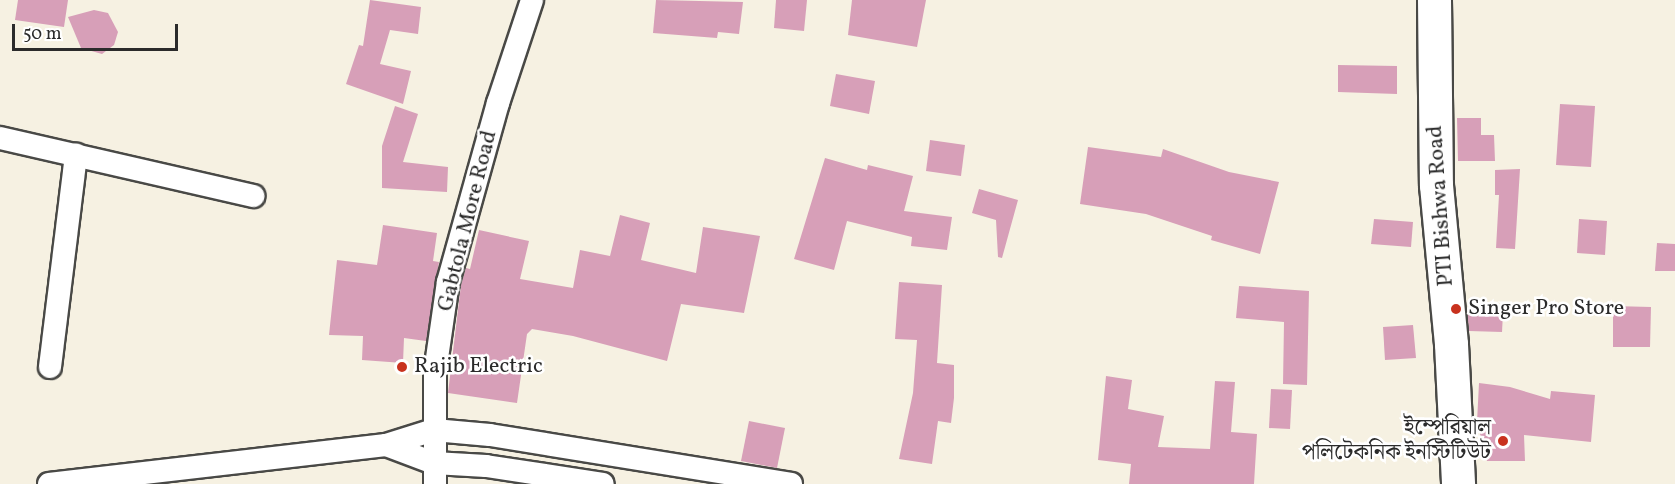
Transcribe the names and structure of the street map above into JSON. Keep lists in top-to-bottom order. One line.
{"streets":{"highway":["PTI Bishwa Road"],"street":["Gabtola More Road"]},"places":["Singer Pro Store","Rajib Electric","ইম্পেরিয়াল পলিটেকনিক ইনস্টিটিউট"],"scale_bar":"50 m"}
